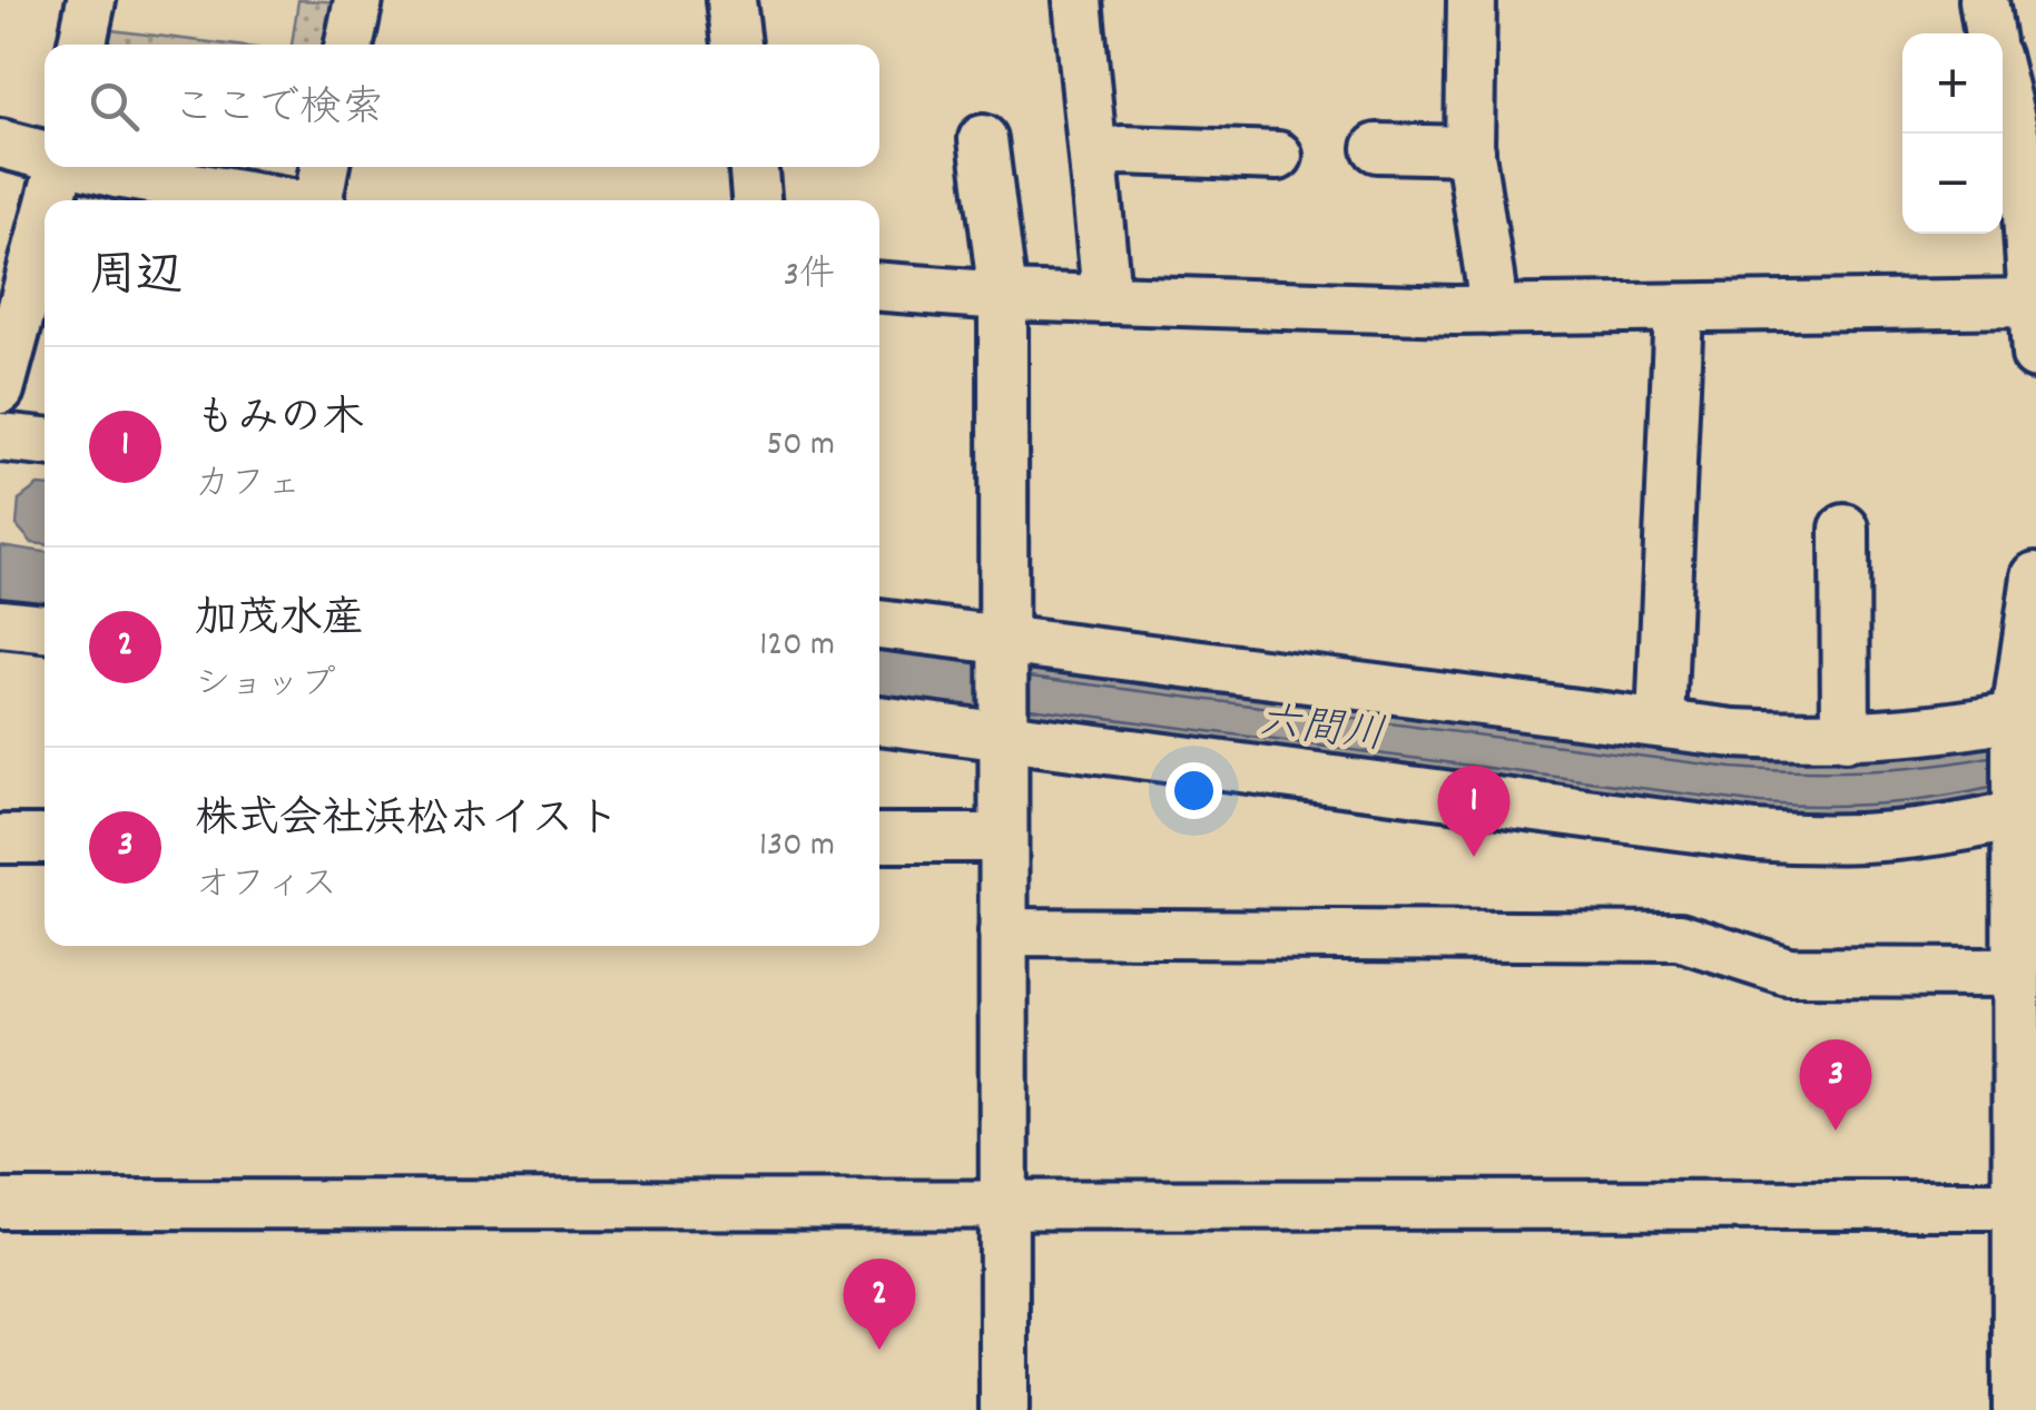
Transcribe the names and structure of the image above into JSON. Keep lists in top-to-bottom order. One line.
{"water":["六間川"],"page":{"map_buttons":["+","−"],"search":"ここで検索","heading":["周辺","3件"],"list":[{"mark":"1","name":"もみの木","note":"カフェ","value":"50 m"},{"mark":"2","name":"加茂水産","note":"ショップ","value":"120 m"},{"mark":"3","name":"株式会社浜松ホイスト","note":"オフィス","value":"130 m"}],"pins":["1","3","2"]}}
